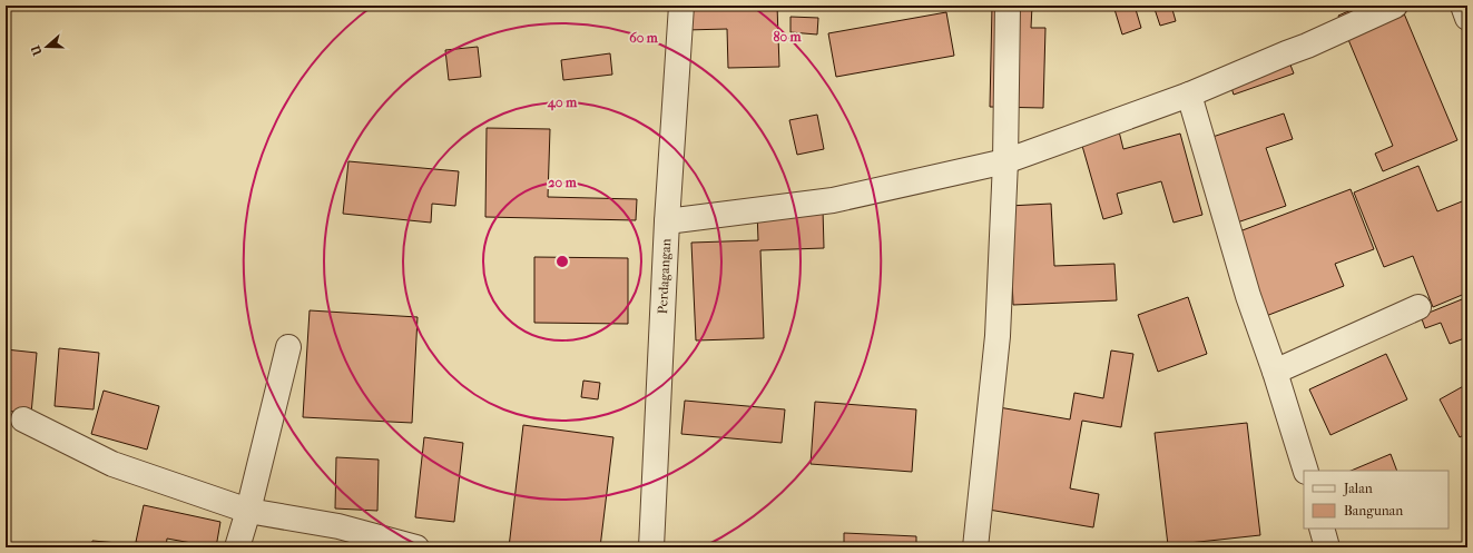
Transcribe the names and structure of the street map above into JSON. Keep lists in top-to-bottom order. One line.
{"streets":{"street":["Perdagangan"]},"legend":["Jalan","Bangunan"],"north":"left","rings":["80 m","60 m","40 m","20 m"]}
